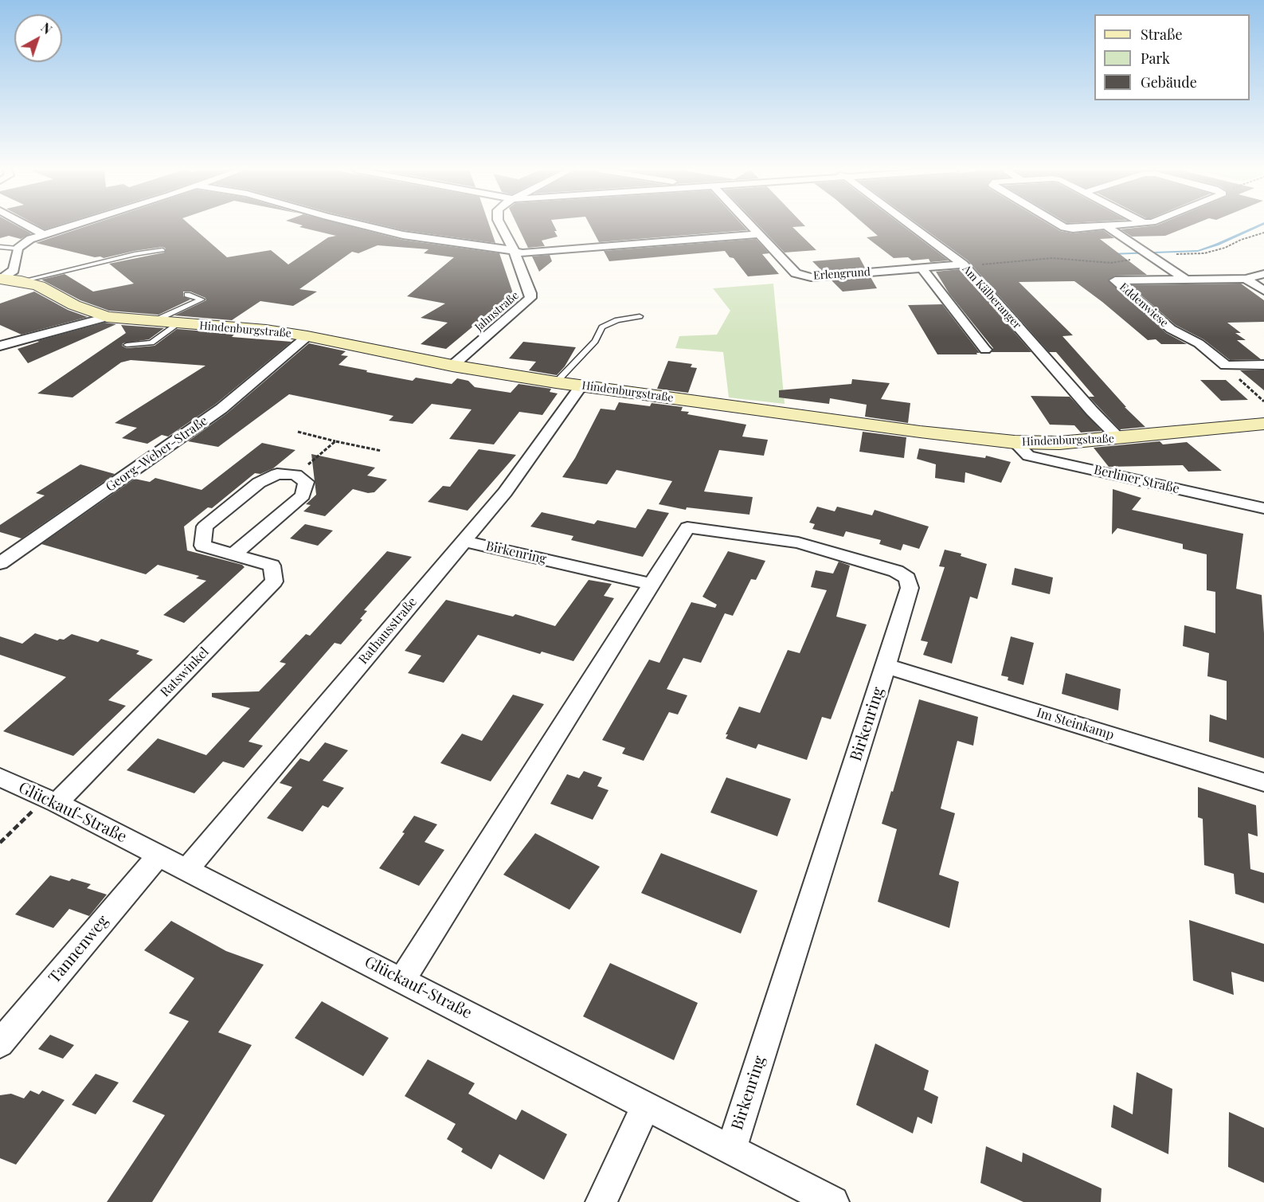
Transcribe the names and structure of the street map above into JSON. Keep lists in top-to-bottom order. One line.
{"streets":{"street":["Erlengrund","Am Kälberanger","Eddenwiese","Jahnstraße","Hindenburgstraße","Georg-Weber-Straße","Berliner Straße","Birkenring","Rathausstraße","Ratswinkel","Im Steinkamp","Glückauf-Straße","Tannenweg"]},"crossings":[["Erlengrund","Am Kälberanger"],["Am Kälberanger","Hindenburgstraße"],["Jahnstraße","Hindenburgstraße"],["Hindenburgstraße","Georg-Weber-Straße"],["Hindenburgstraße","Berliner Straße"],["Hindenburgstraße","Rathausstraße"],["Birkenring","Rathausstraße"],["Birkenring","Im Steinkamp"],["Birkenring","Glückauf-Straße"],["Rathausstraße","Glückauf-Straße"],["Ratswinkel","Glückauf-Straße"],["Glückauf-Straße","Tannenweg"]],"legend":["Straße","Park","Gebäude"],"north":"top right"}
